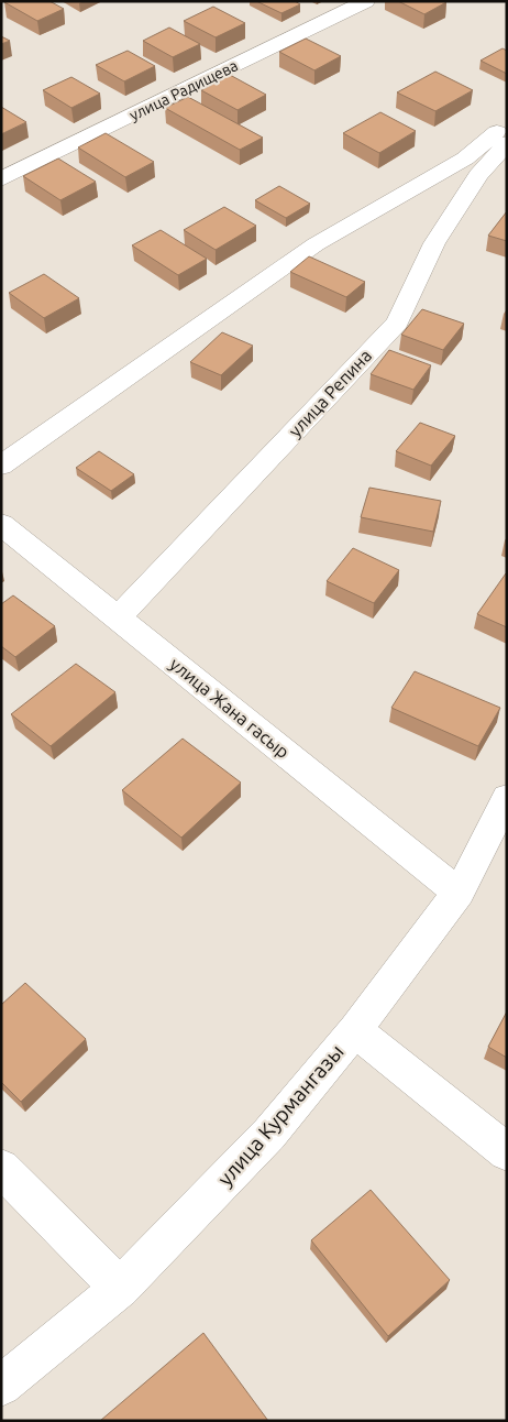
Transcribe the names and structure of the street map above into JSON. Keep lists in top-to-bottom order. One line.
{"streets":{"street":["улица Радищева","улица Репина","улица Жана гасыр","улица Курмангазы"]},"crossings":[["улица Репина","улица Жана гасыр"],["улица Жана гасыр","улица Курмангазы"]]}
